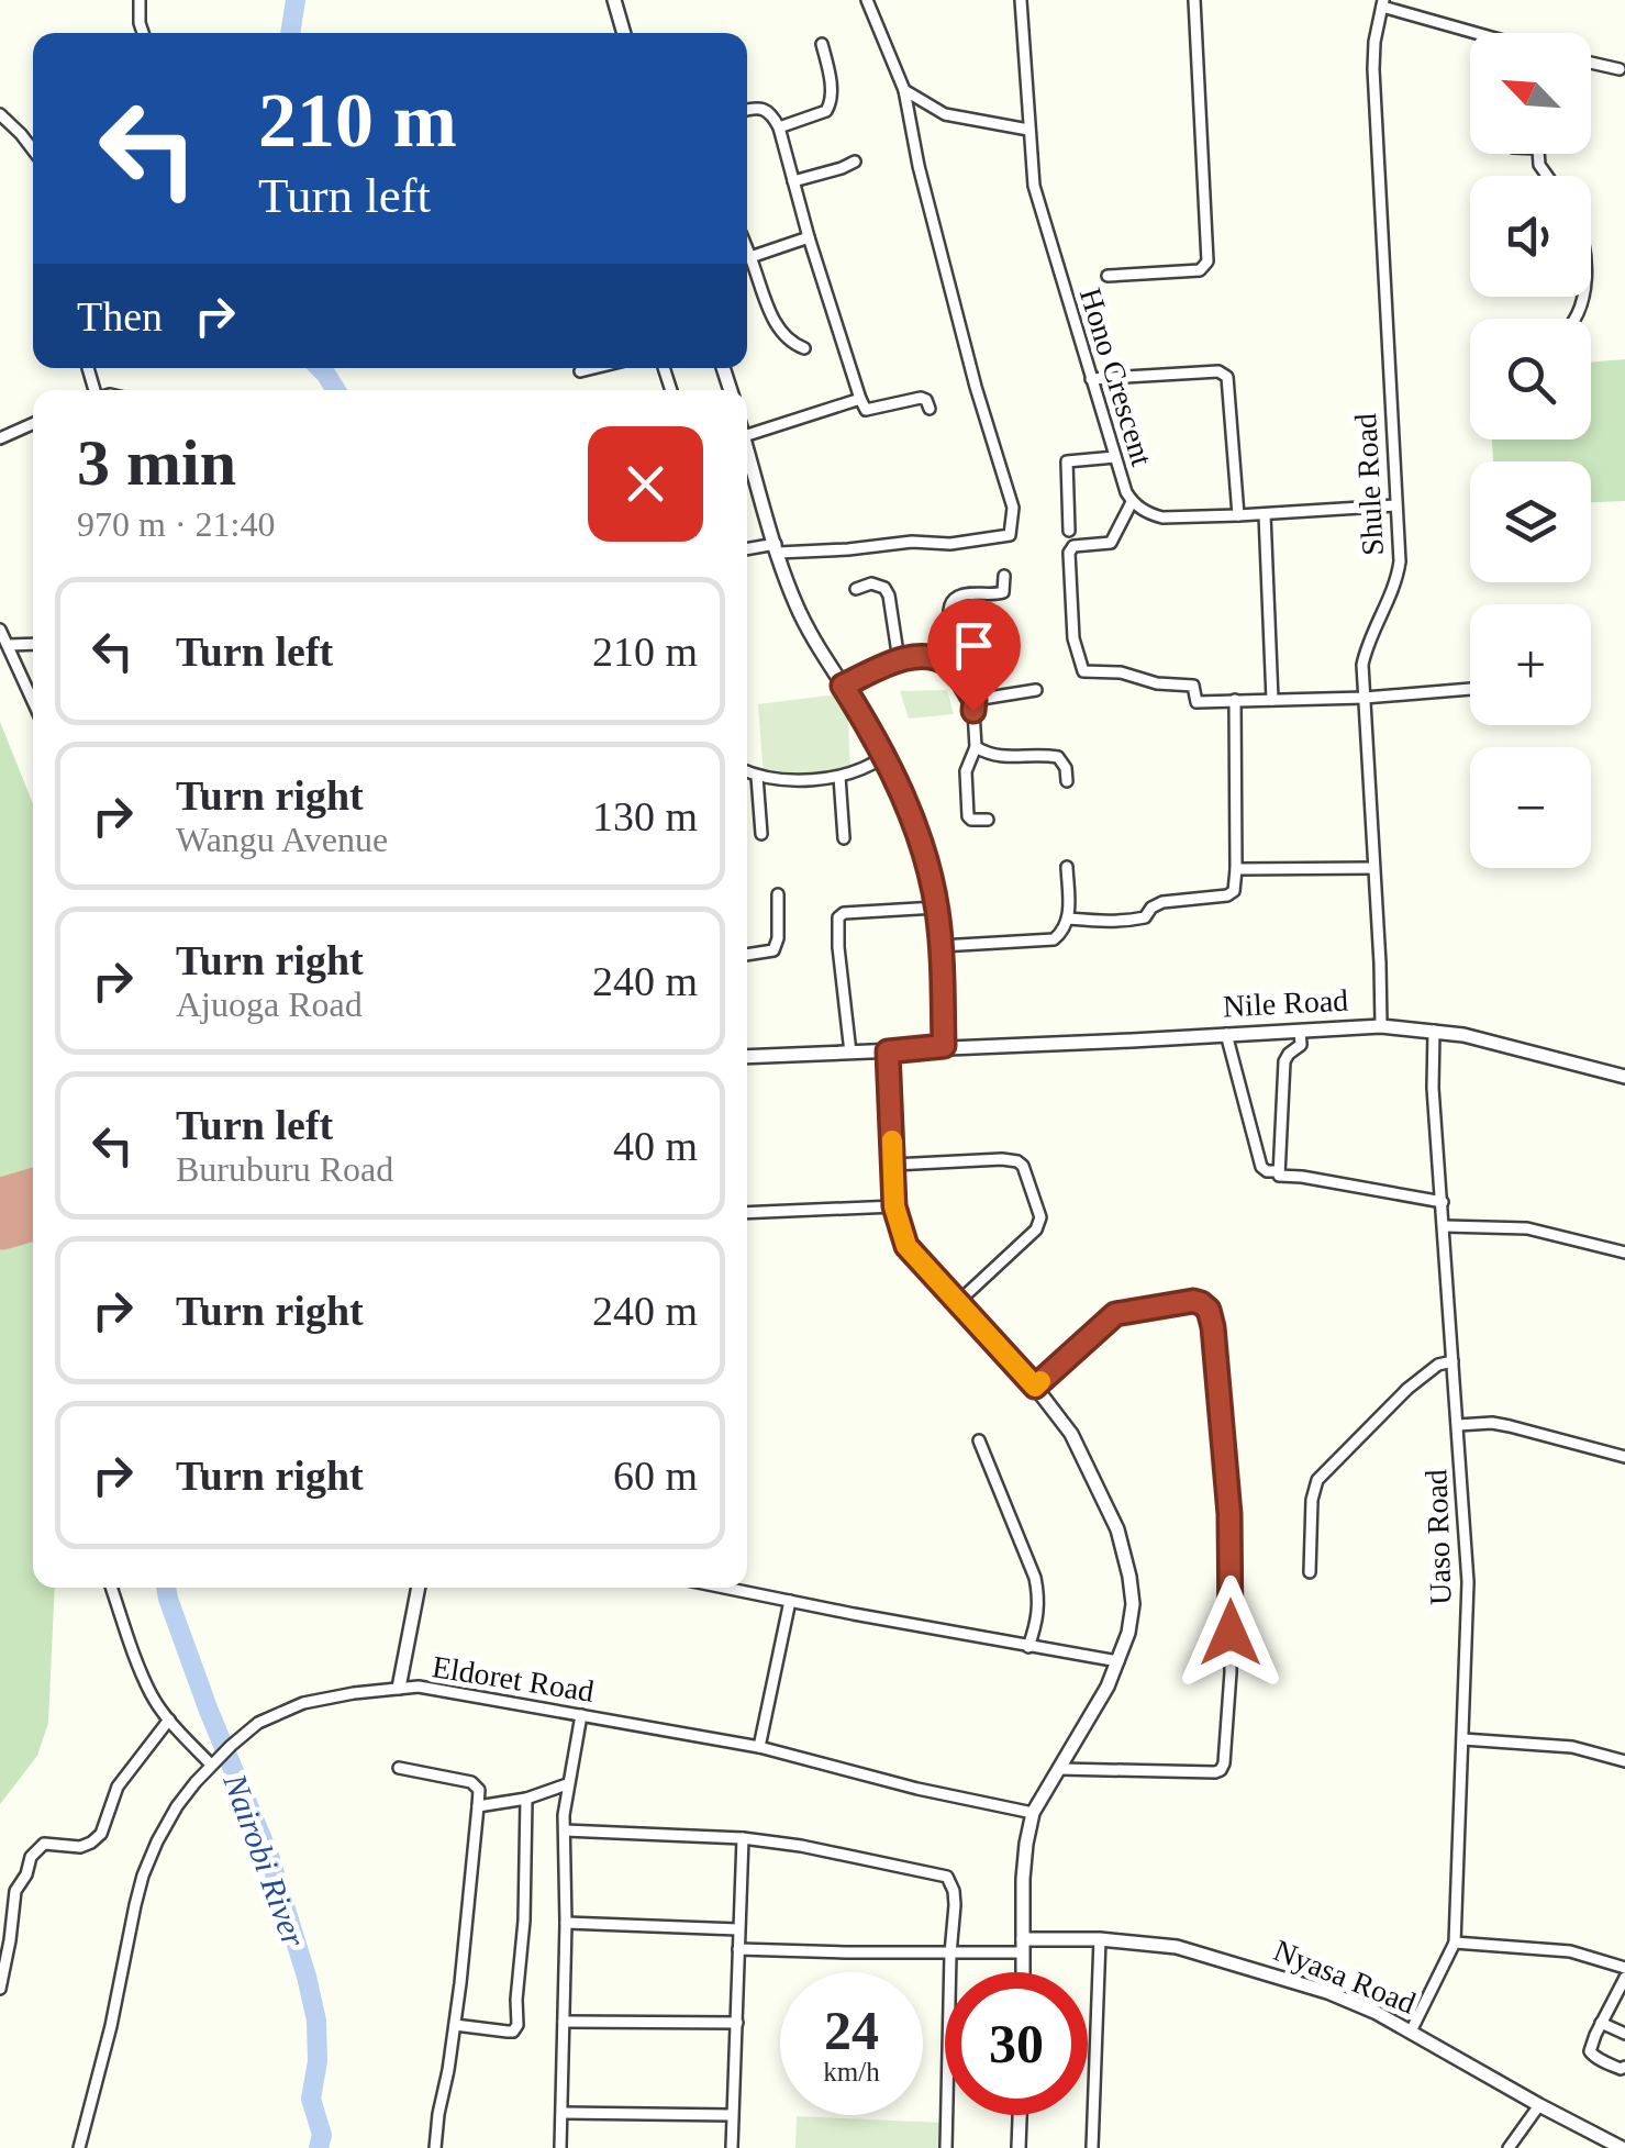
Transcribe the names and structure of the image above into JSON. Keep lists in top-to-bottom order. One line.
{"streets":{"street":["Hono Crescent","Shule Road","Nile Road","Uaso Road","Eldoret Road","Nyasa Road"]},"crossings":[["Hono Crescent","Shule Road"],["Shule Road","Nile Road"],["Nile Road","Uaso Road"],["Uaso Road","Nyasa Road"]],"water":["Nairobi River"],"north":"top left","page":{"map_buttons":["+","−"],"turn":["210 m","Turn left"],"then":"Then","heading":["3 min","970 m · 21:40"],"list":[{"name":"Turn left","value":"210 m"},{"name":"Turn right","note":"Wangu Avenue","value":"130 m"},{"name":"Turn right","note":"Ajuoga Road","value":"240 m"},{"name":"Turn left","note":"Buruburu Road","value":"40 m"},{"name":"Turn right","value":"240 m"},{"name":"Turn right","value":"60 m"}],"speed":"24 km/h","limit":"30"}}
